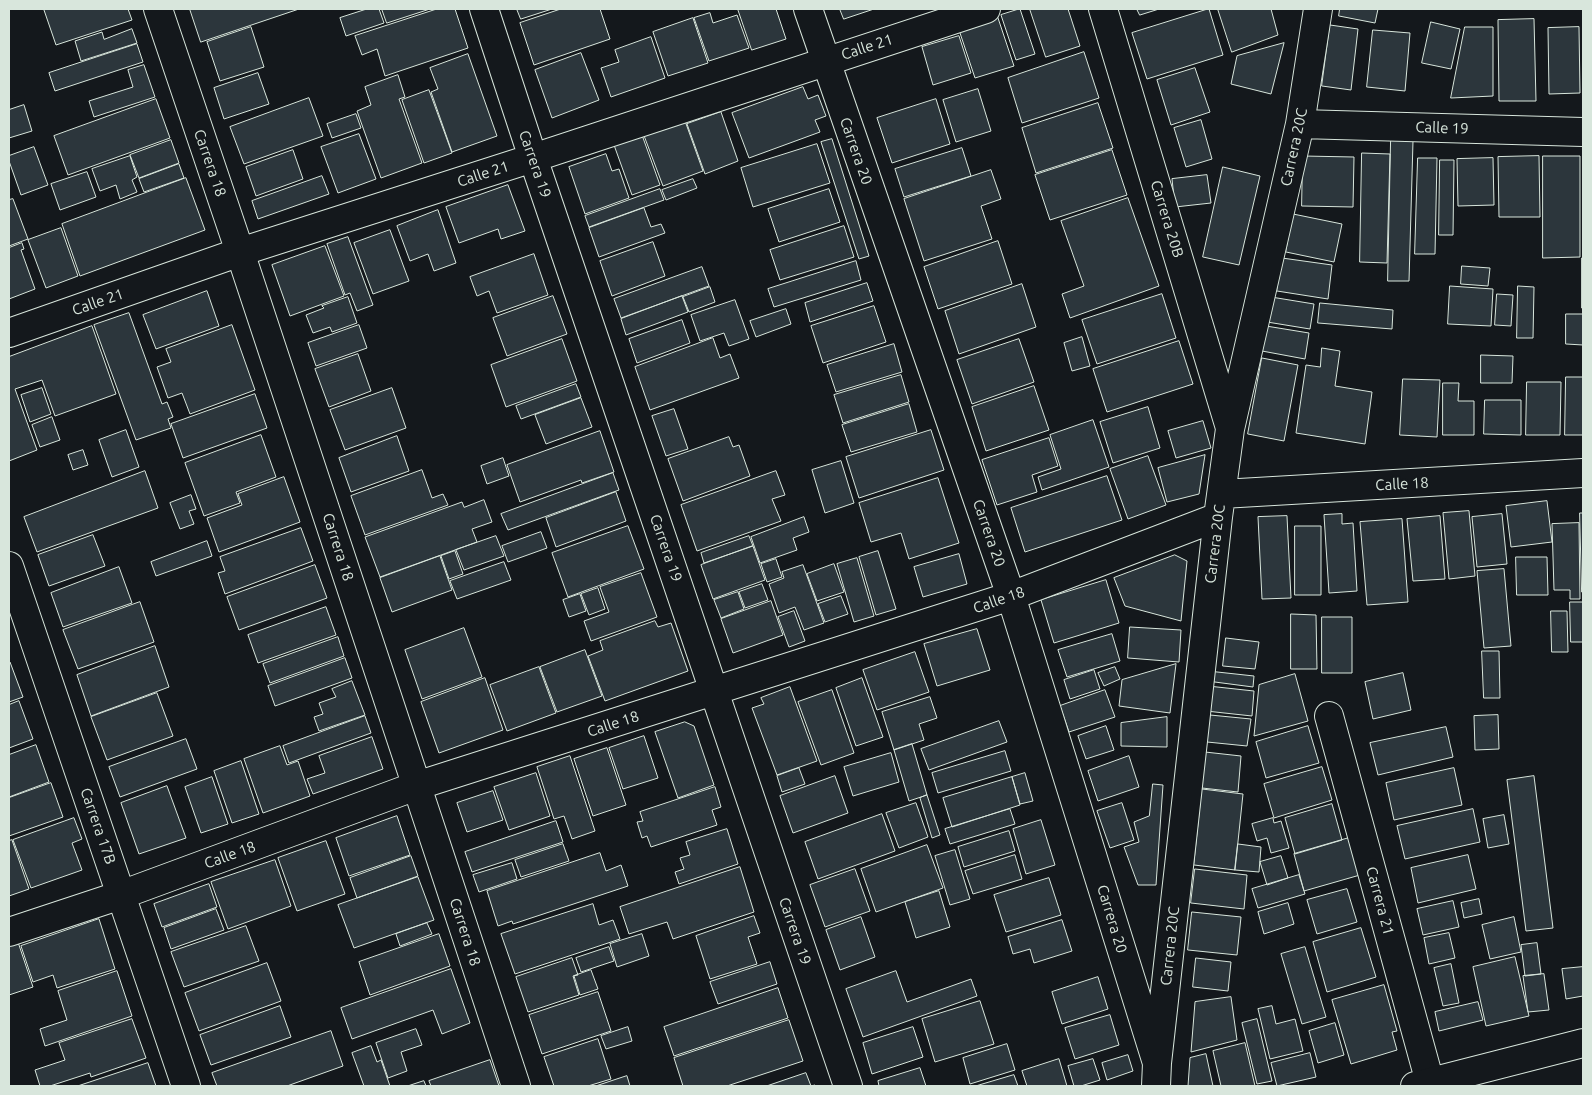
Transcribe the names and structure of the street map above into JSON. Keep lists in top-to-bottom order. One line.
{"streets":{"street":["Calle 21","Calle 19","Carrera 20C","Carrera 20","Carrera 18","Carrera 19","Carrera 20B","Calle 18","Carrera 17B","Carrera 21"]},"crossings":[["Calle 21","Carrera 20"],["Calle 21","Carrera 18"],["Calle 21","Carrera 19"],["Calle 19","Carrera 20C"],["Carrera 20C","Carrera 20"],["Carrera 20C","Carrera 20B"],["Carrera 20C","Calle 18"],["Carrera 20","Calle 18"],["Carrera 18","Calle 18"],["Carrera 19","Calle 18"],["Calle 18","Carrera 17B"]]}
